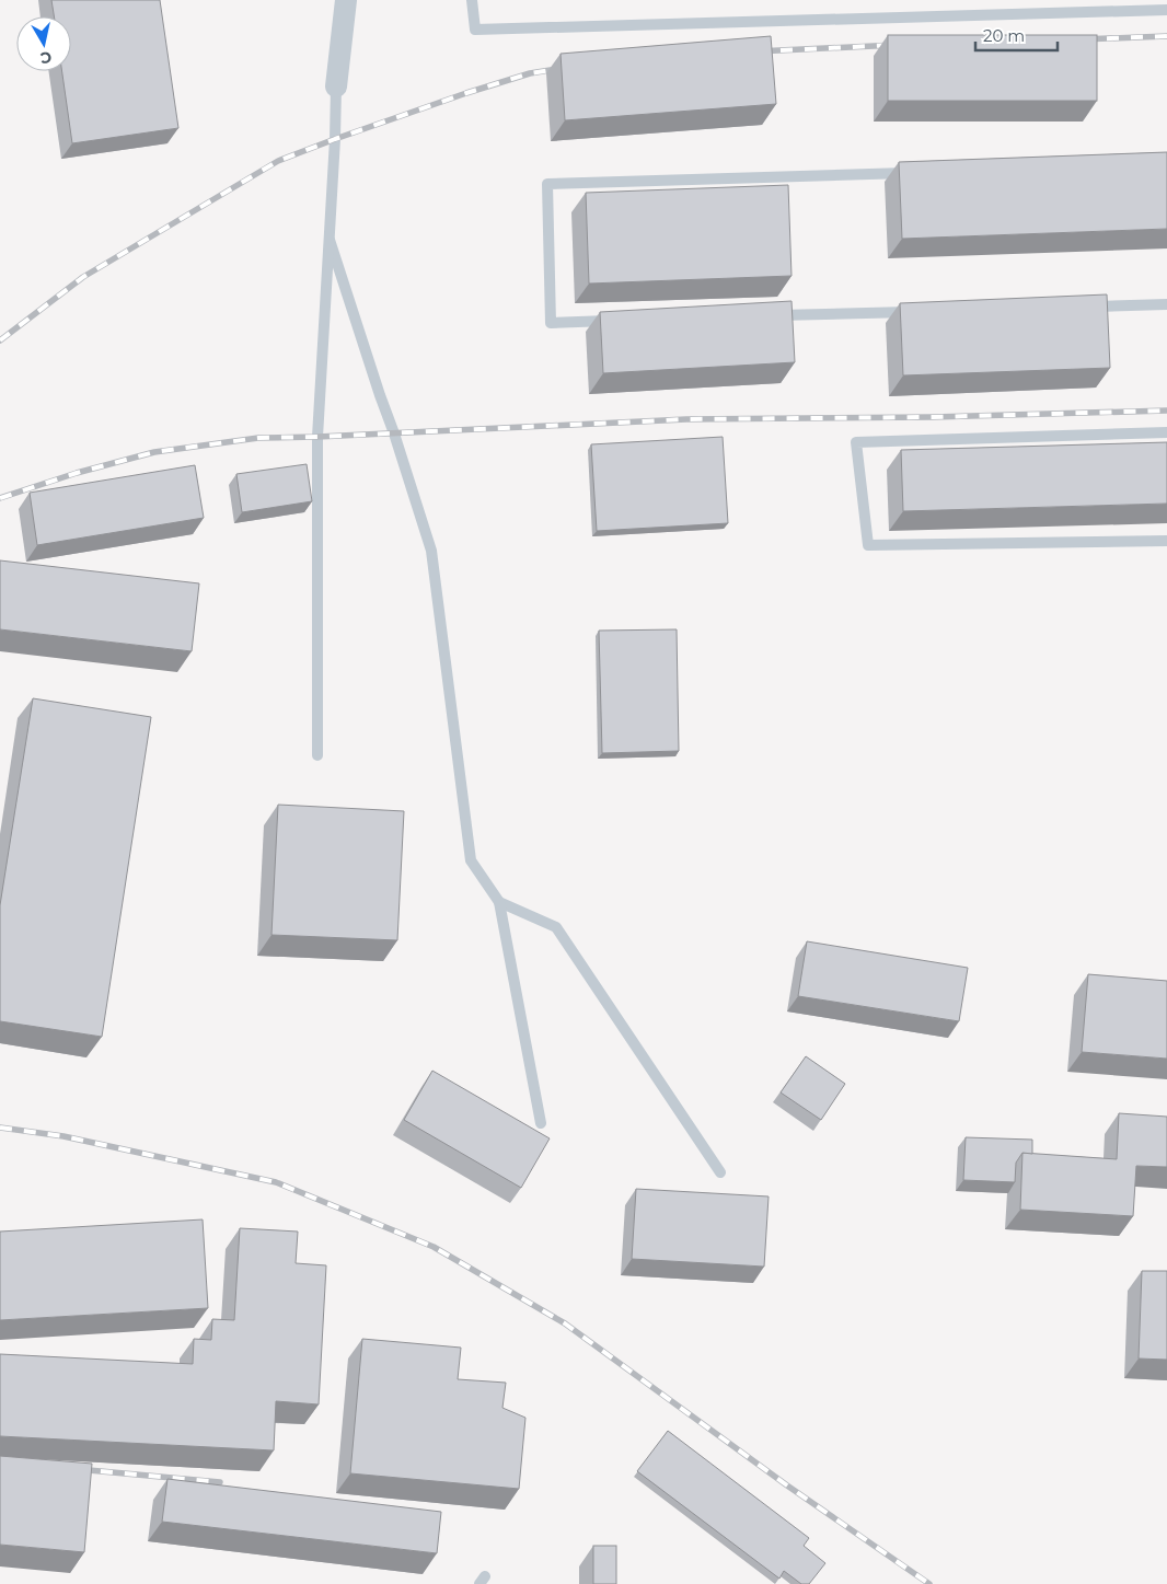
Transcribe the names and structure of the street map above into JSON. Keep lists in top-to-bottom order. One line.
{"scale_bar":"20 m","north":"bottom"}
